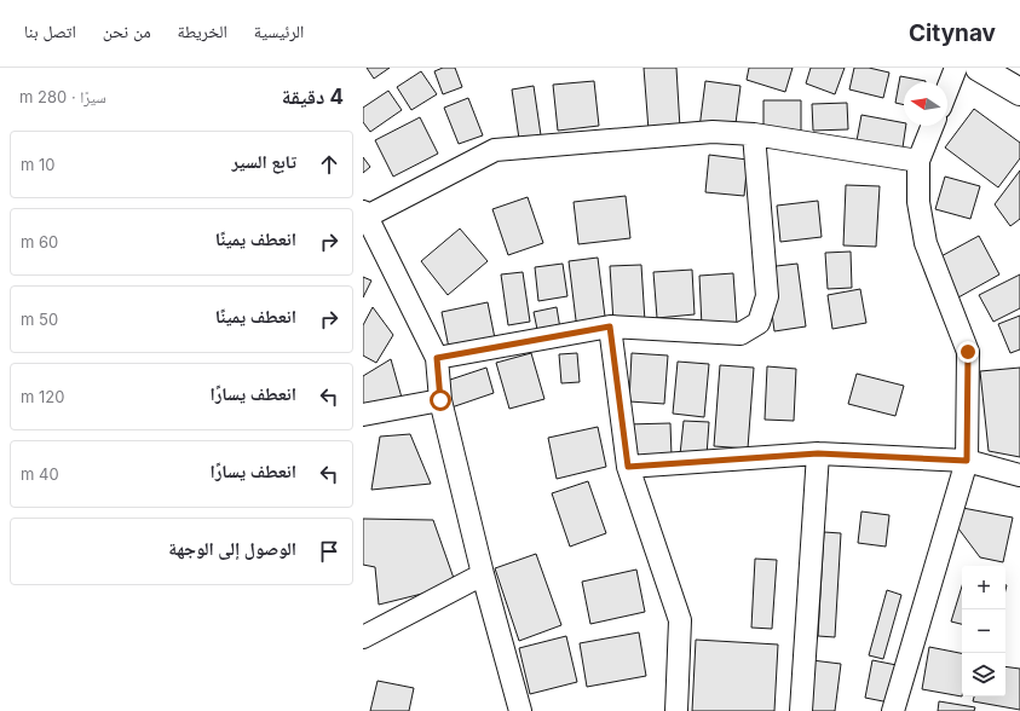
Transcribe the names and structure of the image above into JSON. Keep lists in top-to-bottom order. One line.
{"north":"left","page":{"header":"Citynav","nav":["الرئيسية","الخريطة","من نحن","اتصل بنا"],"heading":["4 دقيقة","سيرًا · 280 m"],"list":[["تابع السير","10 m"],["انعطف يمينًا","60 m"],["انعطف يمينًا","50 m"],["انعطف يسارًا","120 m"],["انعطف يسارًا","40 m"],"الوصول إلى الوجهة"],"map_buttons":["+","−"]}}
